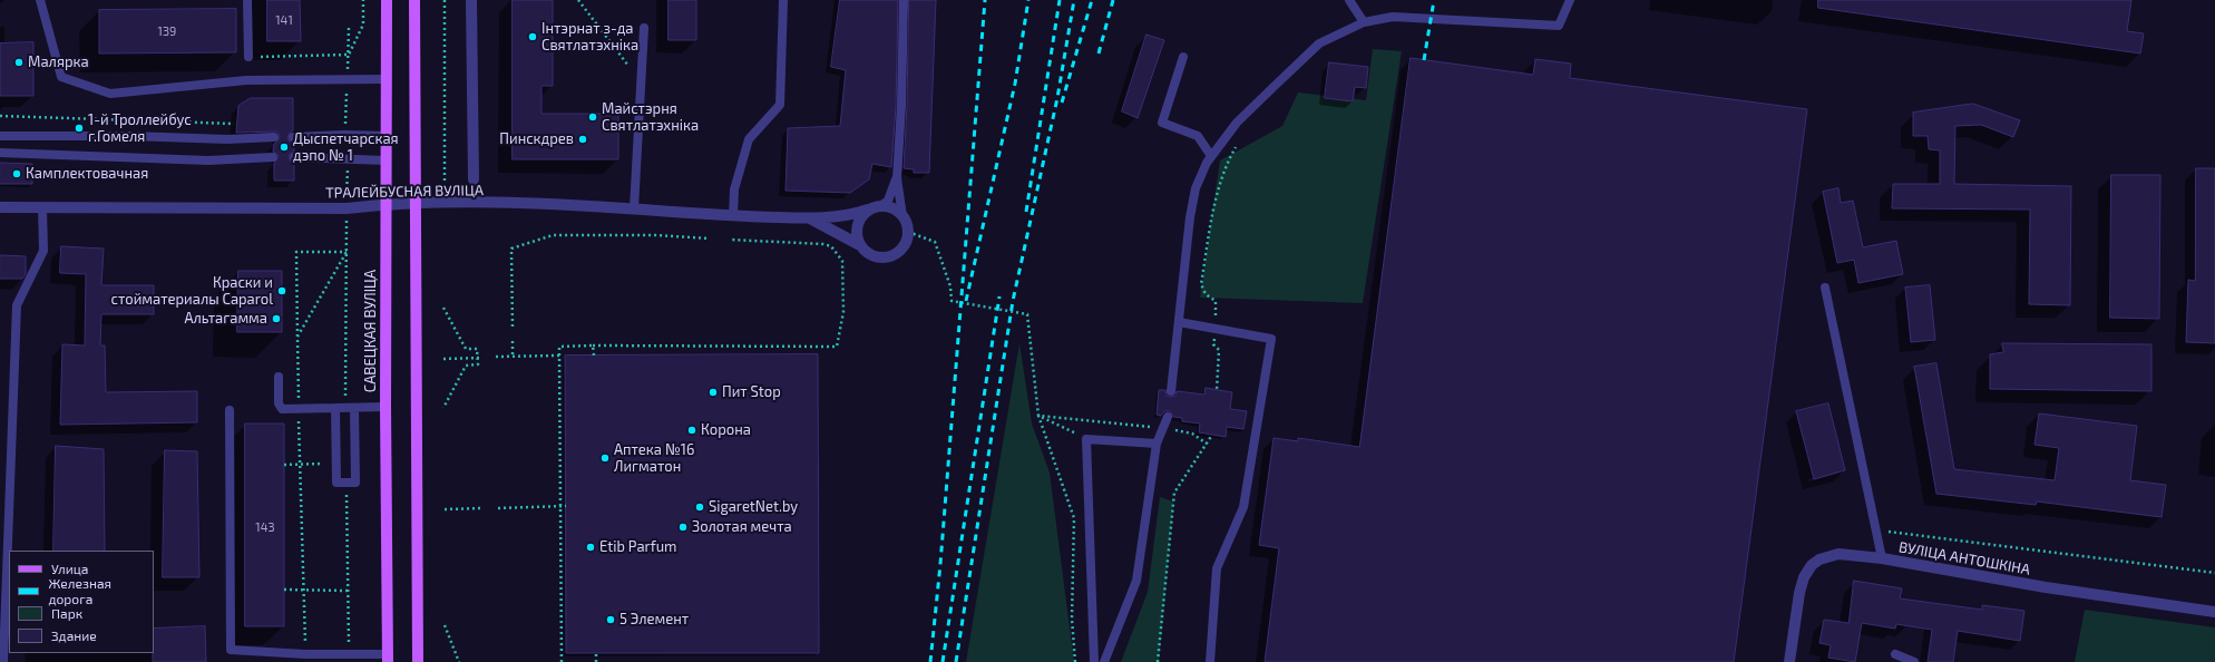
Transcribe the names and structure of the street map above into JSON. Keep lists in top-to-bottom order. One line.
{"streets":{"main road":["САВЕЦКАЯ ВУЛІЦА"],"street":["ТРАЛЕЙБУСНАЯ ВУЛІЦА","ВУЛІЦА АНТОШКІНА"]},"crossings":[["ТРАЛЕЙБУСНАЯ ВУЛІЦА","САВЕЦКАЯ ВУЛІЦА"]],"places":["Інтэрнат з-да Святлатэхніка","Малярка","Майстэрня Святлатэхніка","1-й Троллейбус г.Гомеля","Пинскдрев","Дыспетчарская дэпо № 1","Камплектовачная","Краски и стойматериалы Сaparol","Альтагамма","Пит Stop","Корона","Аптека №16 Лигматон","SigaretNet.by","Золотая мечта","Etib Parfum","5 Элемент"],"house_numbers":["141","139","143"],"legend":["Улица","Железная дорога","Парк","Здание"]}
